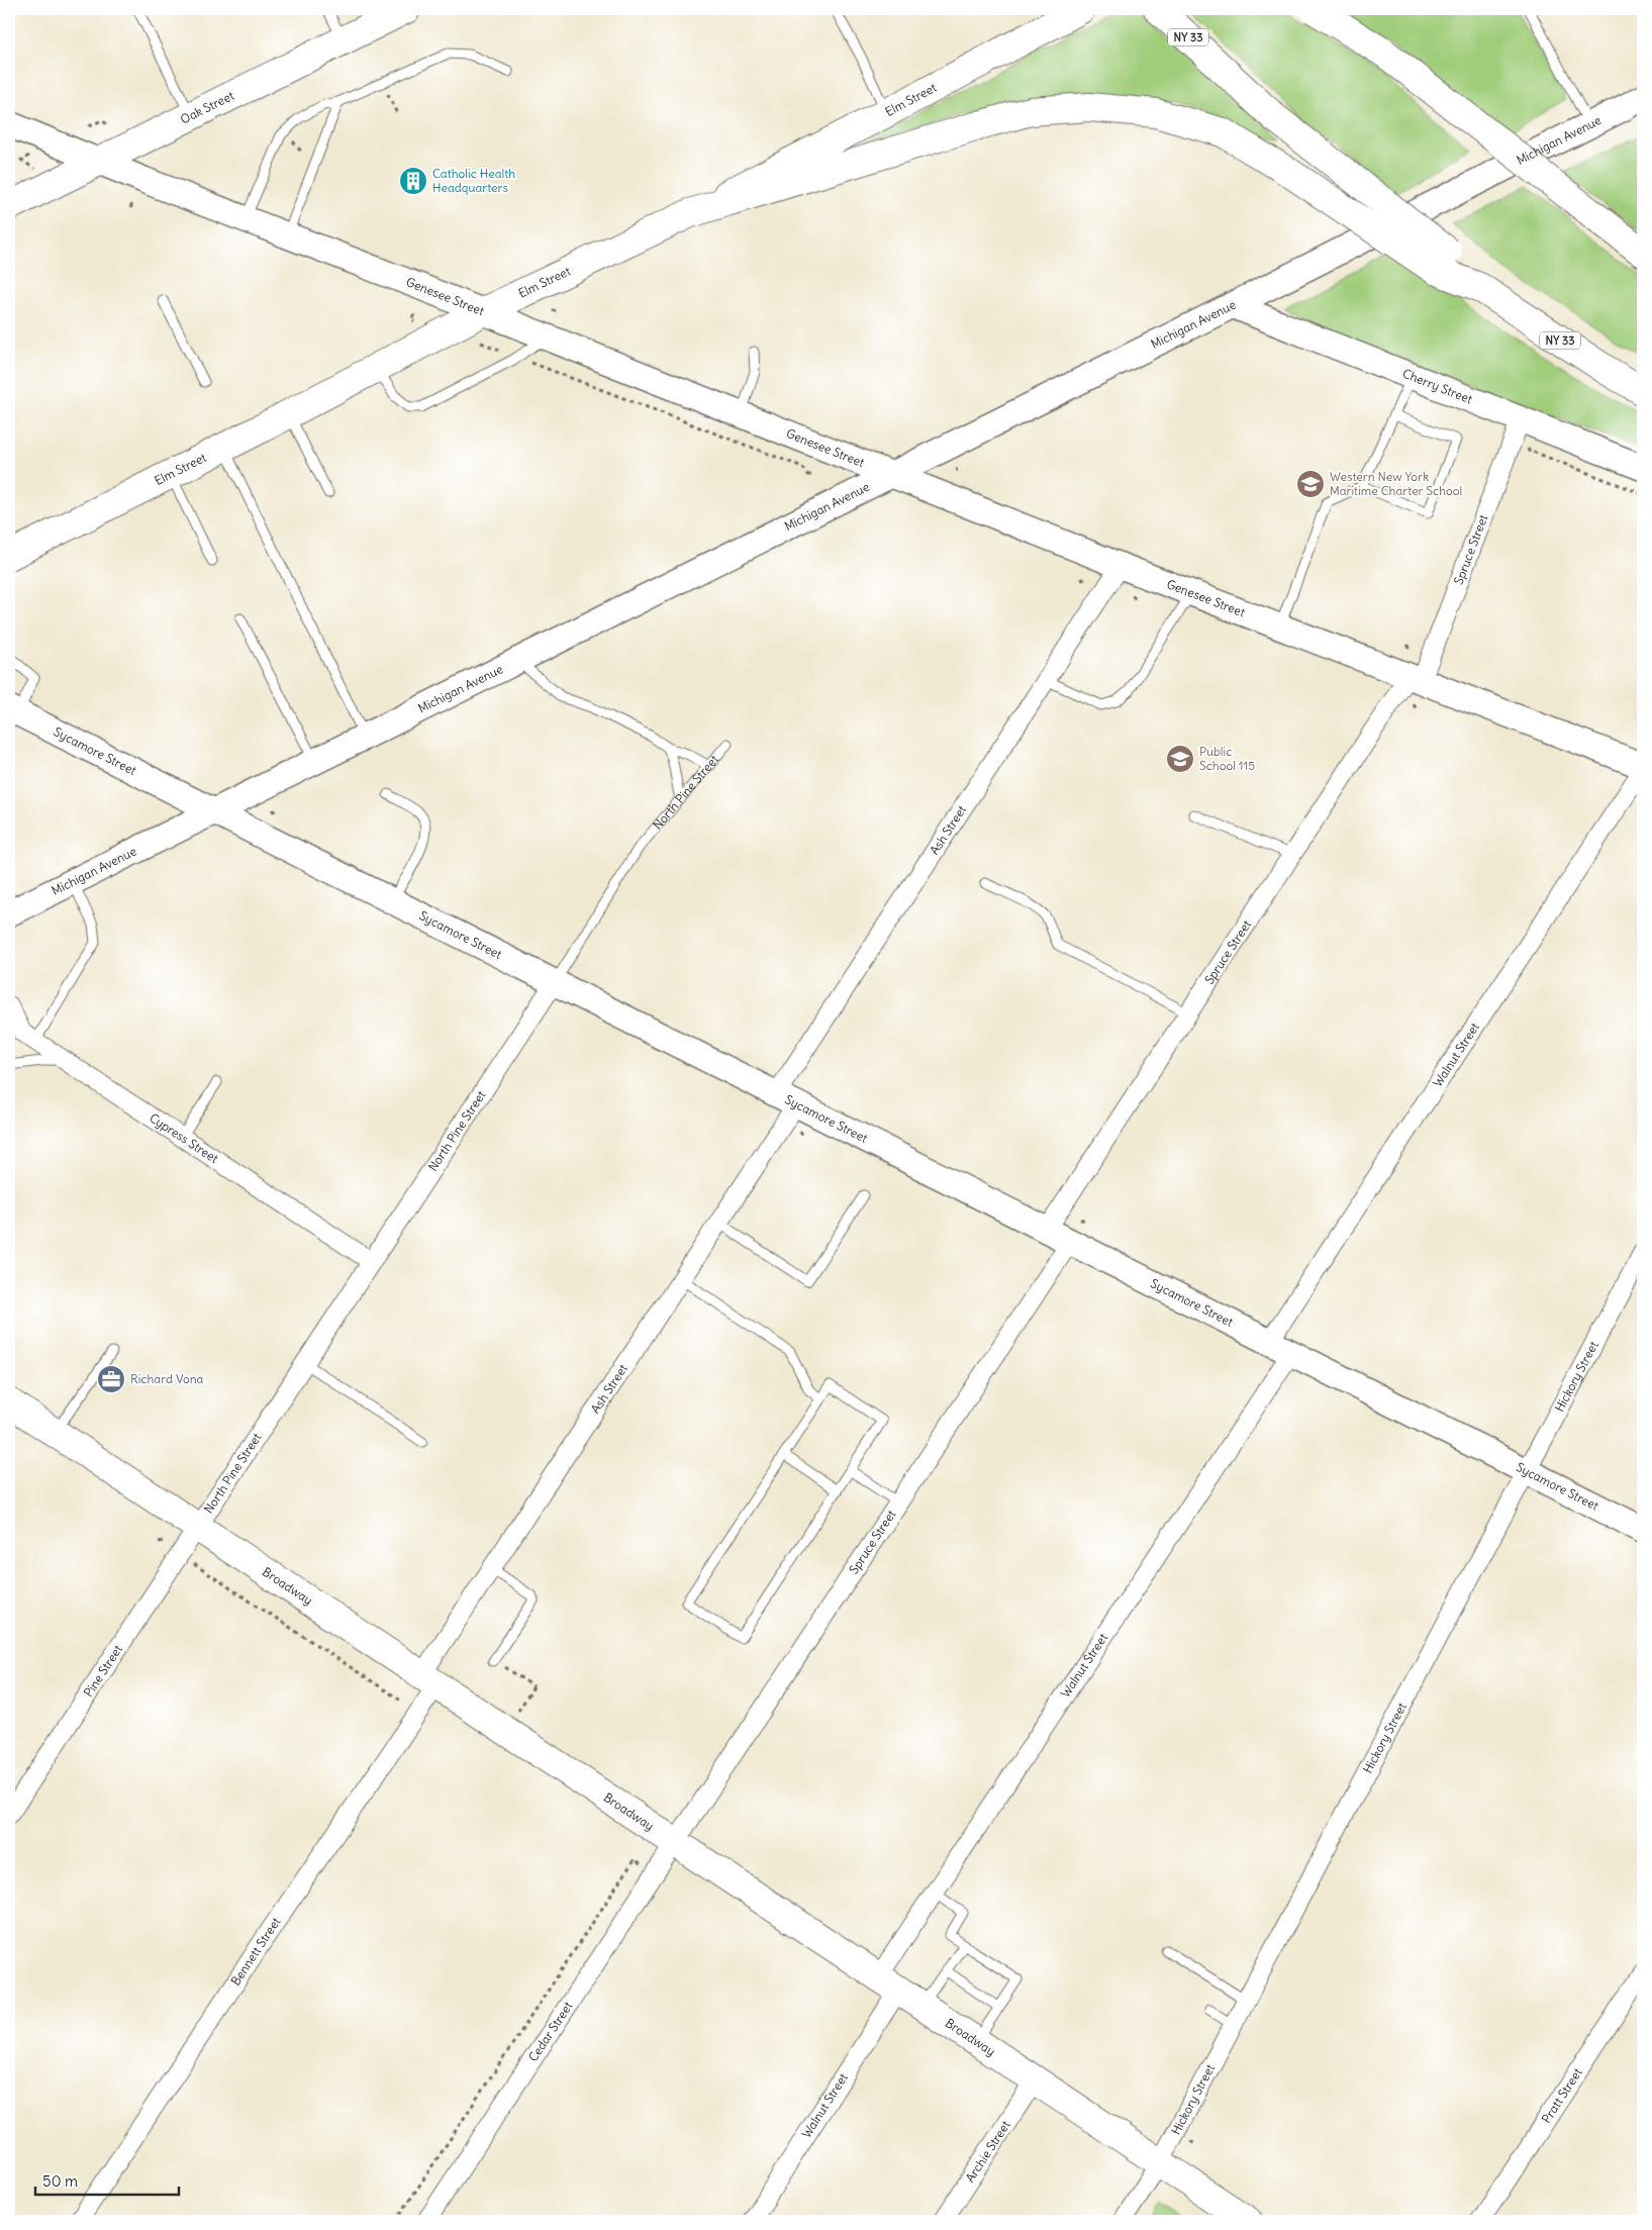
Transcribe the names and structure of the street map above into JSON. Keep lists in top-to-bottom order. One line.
{"streets":{"main road":["NY 33","Elm Street","Oak Street","Broadway"],"street":["Michigan Avenue","Genesee Street","Cherry Street","Spruce Street","Sycamore Street","North Pine Street","Ash Street","Walnut Street","Cypress Street","Hickory Street","Pine Street","Bennett Street","Cedar Street","Pratt Street","Archie Street"]},"crossings":[["Elm Street","Genesee Street"],["Oak Street","Genesee Street"],["Michigan Avenue","Genesee Street"],["Michigan Avenue","Cherry Street"],["Michigan Avenue","Sycamore Street"],["Genesee Street","Spruce Street"],["Genesee Street","Ash Street"],["Genesee Street","Walnut Street"],["Cherry Street","Spruce Street"],["Spruce Street","Sycamore Street"],["Spruce Street","Broadway"],["Spruce Street","Cedar Street"],["Sycamore Street","North Pine Street"],["Sycamore Street","Ash Street"],["Sycamore Street","Walnut Street"],["Sycamore Street","Hickory Street"],["North Pine Street","Cypress Street"],["North Pine Street","Broadway"],["North Pine Street","Pine Street"],["Ash Street","Broadway"],["Ash Street","Bennett Street"],["Walnut Street","Broadway"],["Hickory Street","Broadway"],["Broadway","Pine Street"],["Broadway","Bennett Street"],["Broadway","Cedar Street"],["Broadway","Archie Street"]],"places":{"building":["Catholic Health Headquarters"],"school or university":["Western New York Maritime Charter School","Public School 115"],"office":["Richard Vona"]},"scale_bar":"50 m"}
